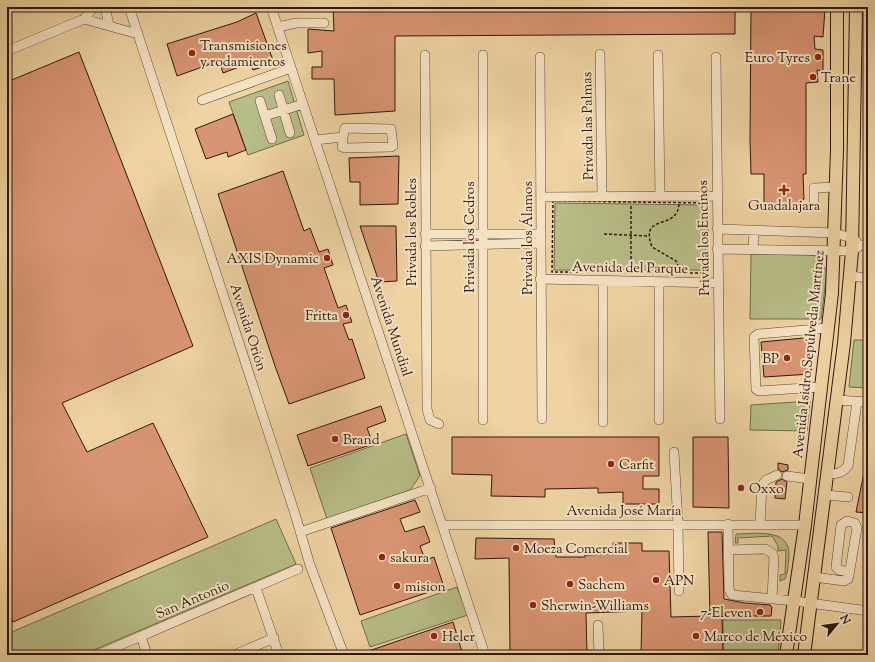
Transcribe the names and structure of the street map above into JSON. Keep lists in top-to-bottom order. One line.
{"streets":{"main road":["Avenida Isidro Sepúlveda Martínez"],"street":["Privada las Palmas","Privada los Robles","Privada los Cedros","Privada los Álamos","Privada los Encinos","Avenida del Parque","Avenida Mundial","Avenida Orión","Avenida José María","San Antonio"]},"crossings":[["Privada los Álamos","Avenida del Parque"],["Privada los Encinos","Avenida del Parque"],["Avenida Mundial","Avenida José María"],["Avenida Isidro Sepúlveda Martínez","Avenida José María"]],"places":{"other":["Transmisiones y rodamientos","Euro Tyres","Trane","AXIS Dynamic","Fritta","BP","Brand","Carfit","Oxxo","Moeza Comercial","sakura","APN","Sachem","mision","Sherwin-Williams","7-Eleven","Heler","Marco de México"],"health":["Guadalajara"]},"north":"top right"}
